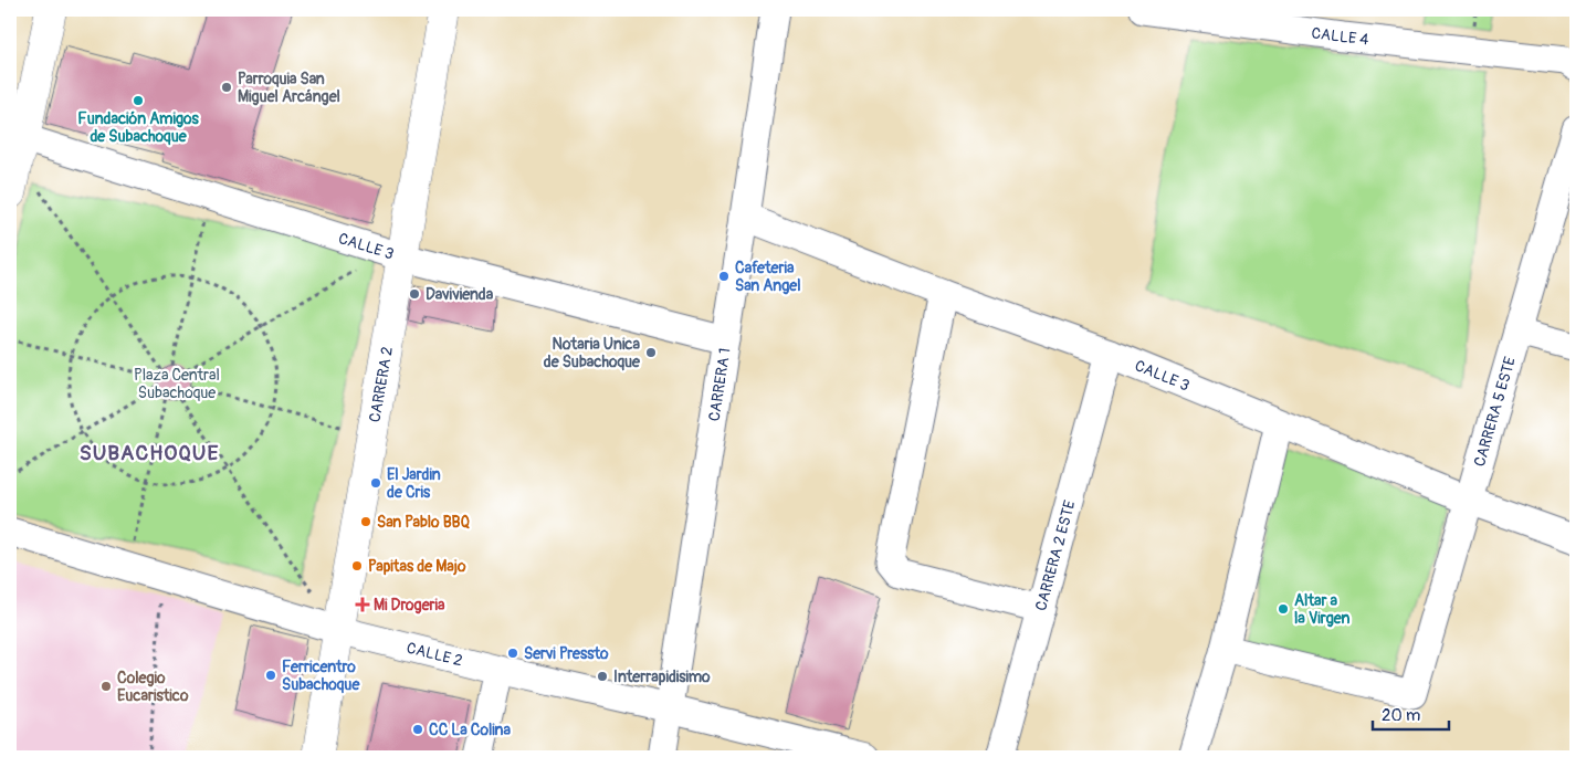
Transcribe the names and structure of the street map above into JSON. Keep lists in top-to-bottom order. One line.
{"streets":{"street":["CALLE 4","CALLE 3","CARRERA 2","CARRERA 1","CARRERA 5 ESTE","CARRERA 2 ESTE","CALLE 2"]},"crossings":[["CALLE 3","CARRERA 2"],["CALLE 3","CARRERA 1"],["CALLE 3","CARRERA 5 ESTE"],["CALLE 3","CARRERA 2 ESTE"],["CARRERA 2","CALLE 2"],["CARRERA 1","CALLE 2"]],"districts":["SUBACHOQUE"],"parks":["Plaza Central Subachoque"],"places":{"other":["Parroquia San Miguel Arcángel","Fundación Amigos de Subachoque","Cafeteria San Angel","Davivienda","Notaria Unica de Subachoque","El Jardin de Cris","San Pablo BBQ","Papitas de Majo","Altar a la Virgen","Servi Pressto","Ferricentro Subachoque","Interrapidisimo","Colegio Eucaristico","CC La Colina"],"health":["Mi Drogeria"]},"scale_bar":"20 m"}
